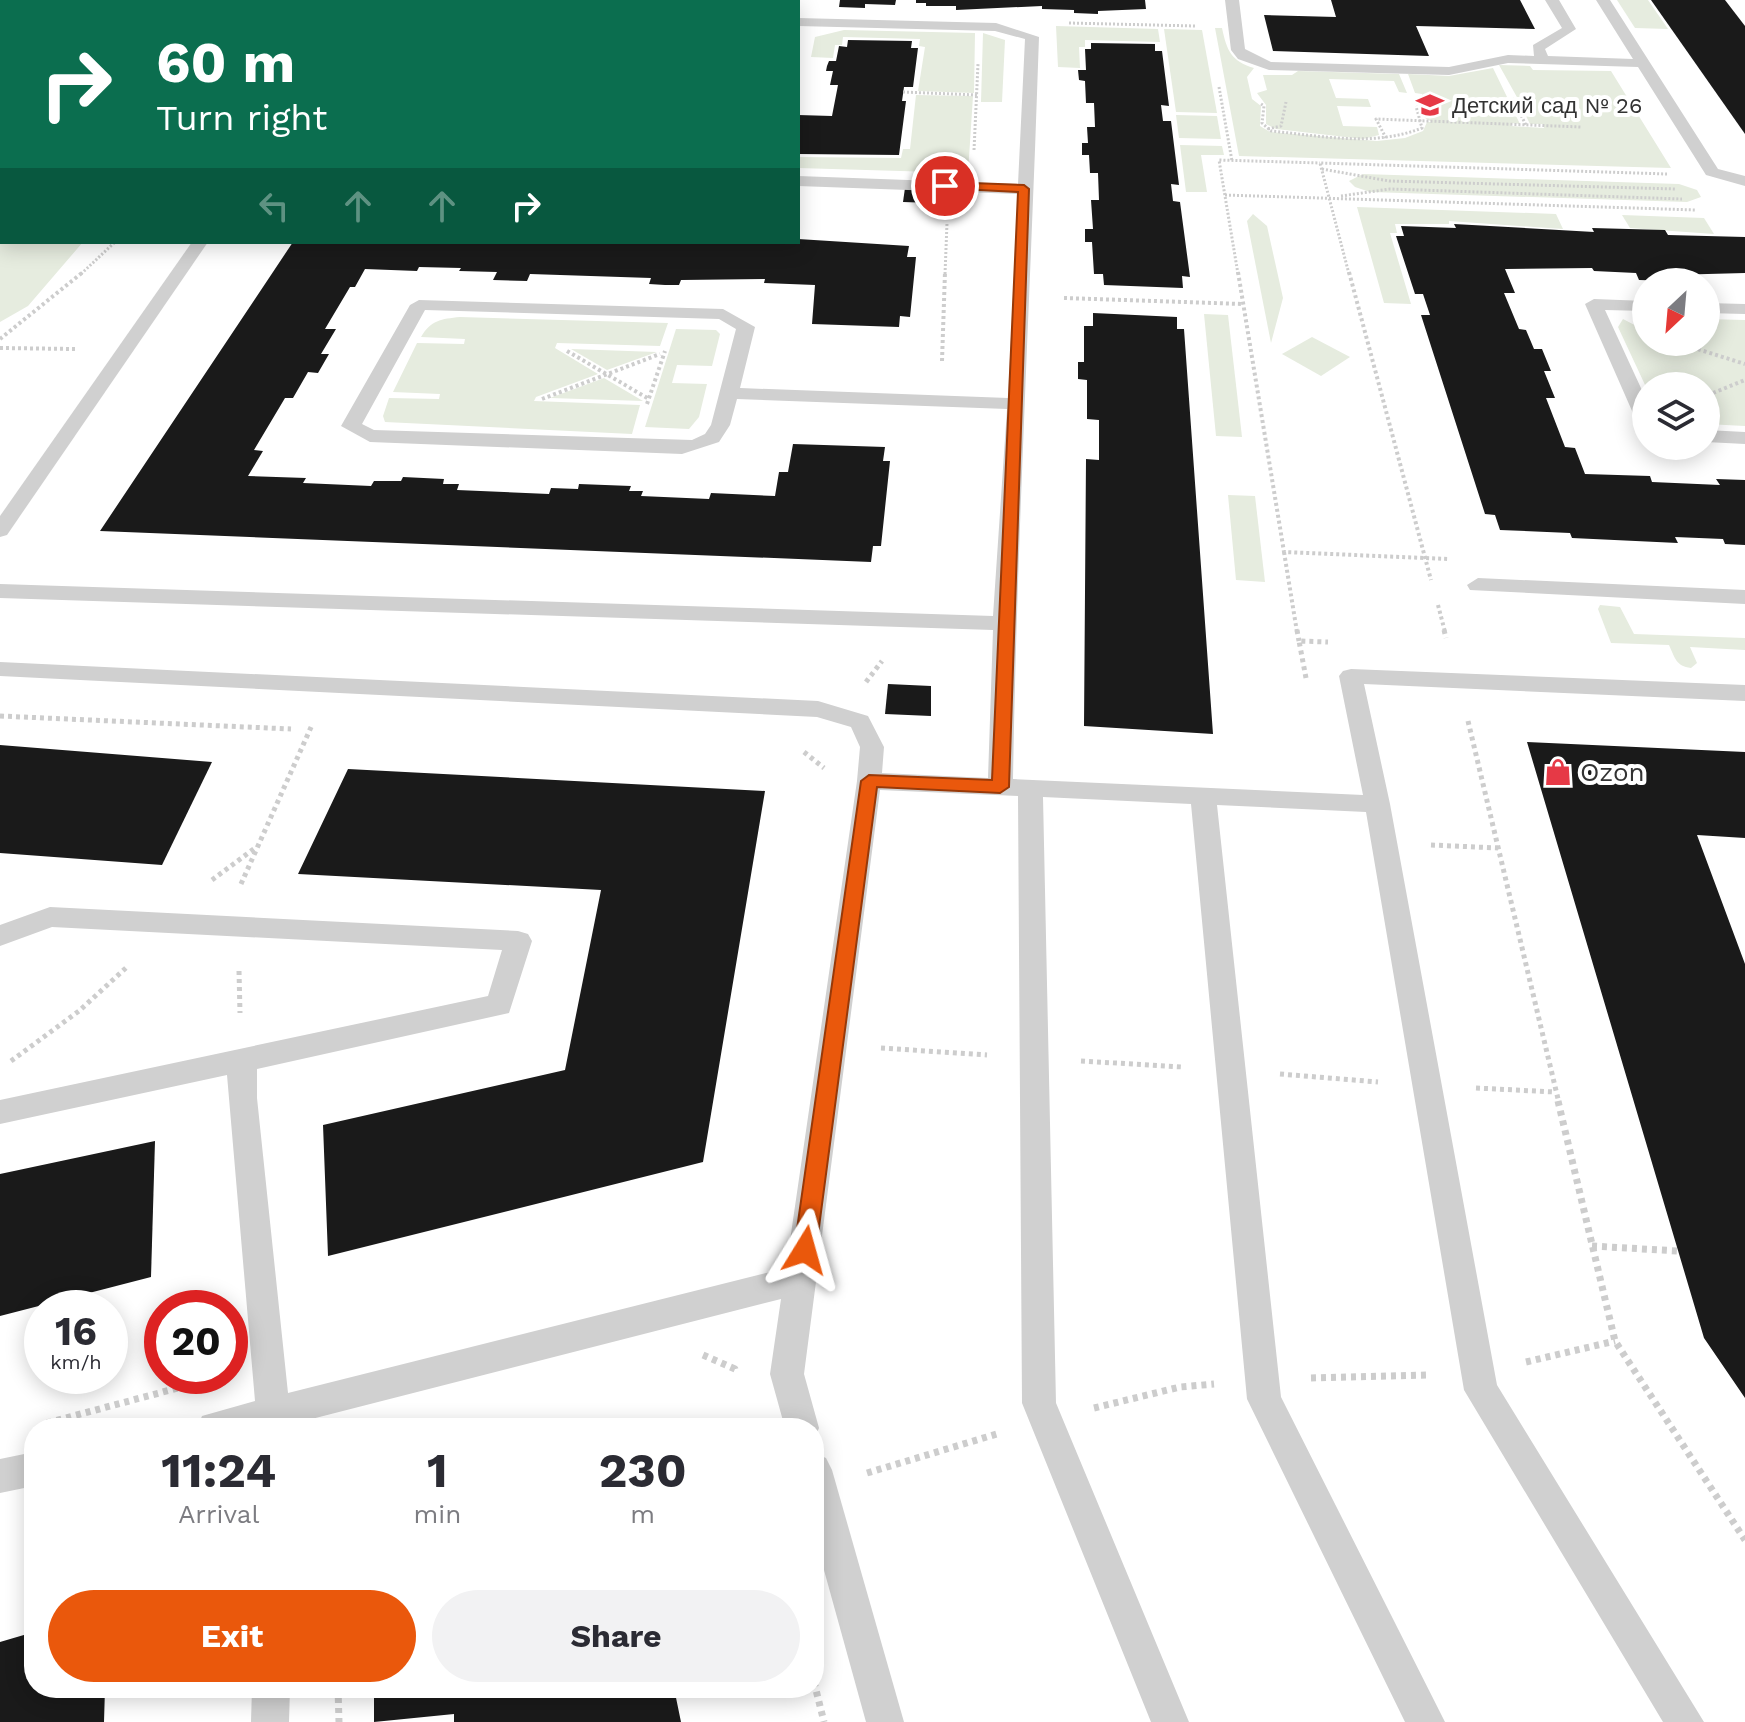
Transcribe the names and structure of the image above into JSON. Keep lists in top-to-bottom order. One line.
{"places":{"school or university":["Детский сад № 26"],"shop":["Ozon"]},"north":"bottom left","page":{"turn":["60 m","Turn right"],"speed":"16 km/h","limit":"20","eta":["11:24","Arrival","1","min","230","m"],"buttons":["Exit","Share"]}}
